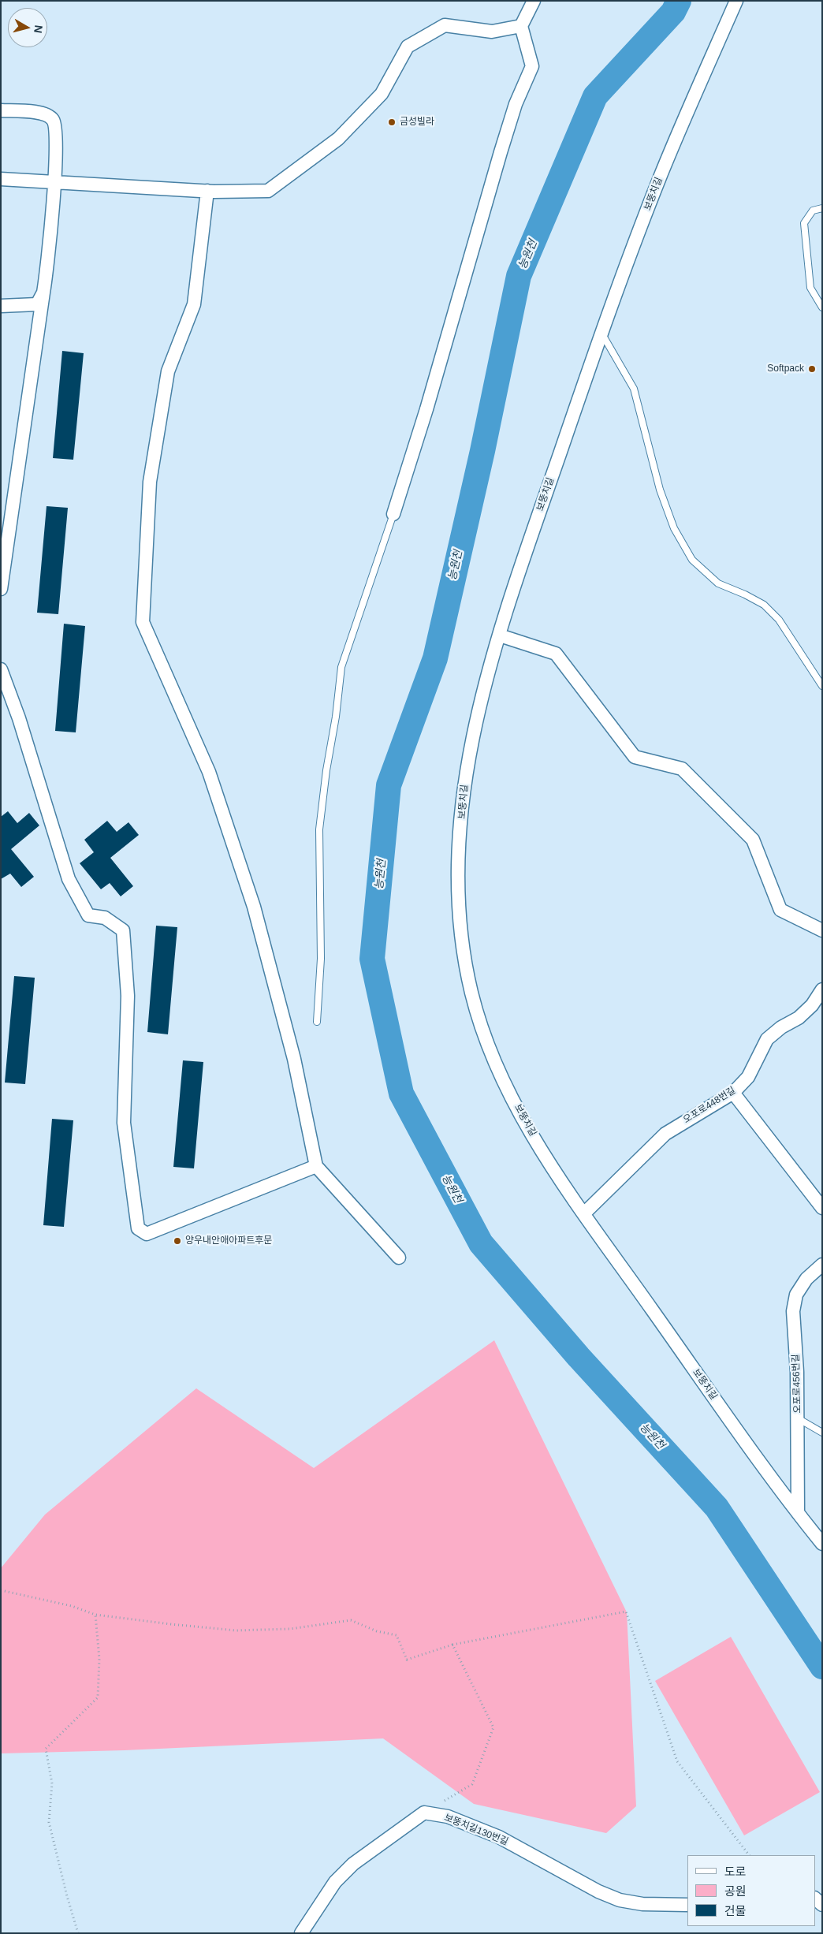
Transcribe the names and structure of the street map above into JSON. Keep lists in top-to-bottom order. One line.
{"streets":{"street":["보뚱치길","오포로448번길","오포로456번길","보뚱치길130번길"]},"crossings":[["보뚱치길","오포로448번길"],["보뚱치길","오포로456번길"]],"water":["능원천"],"places":["금성빌라","Softpack","양우내안애아파트후문"],"legend":["도로","공원","건물"],"north":"right"}
